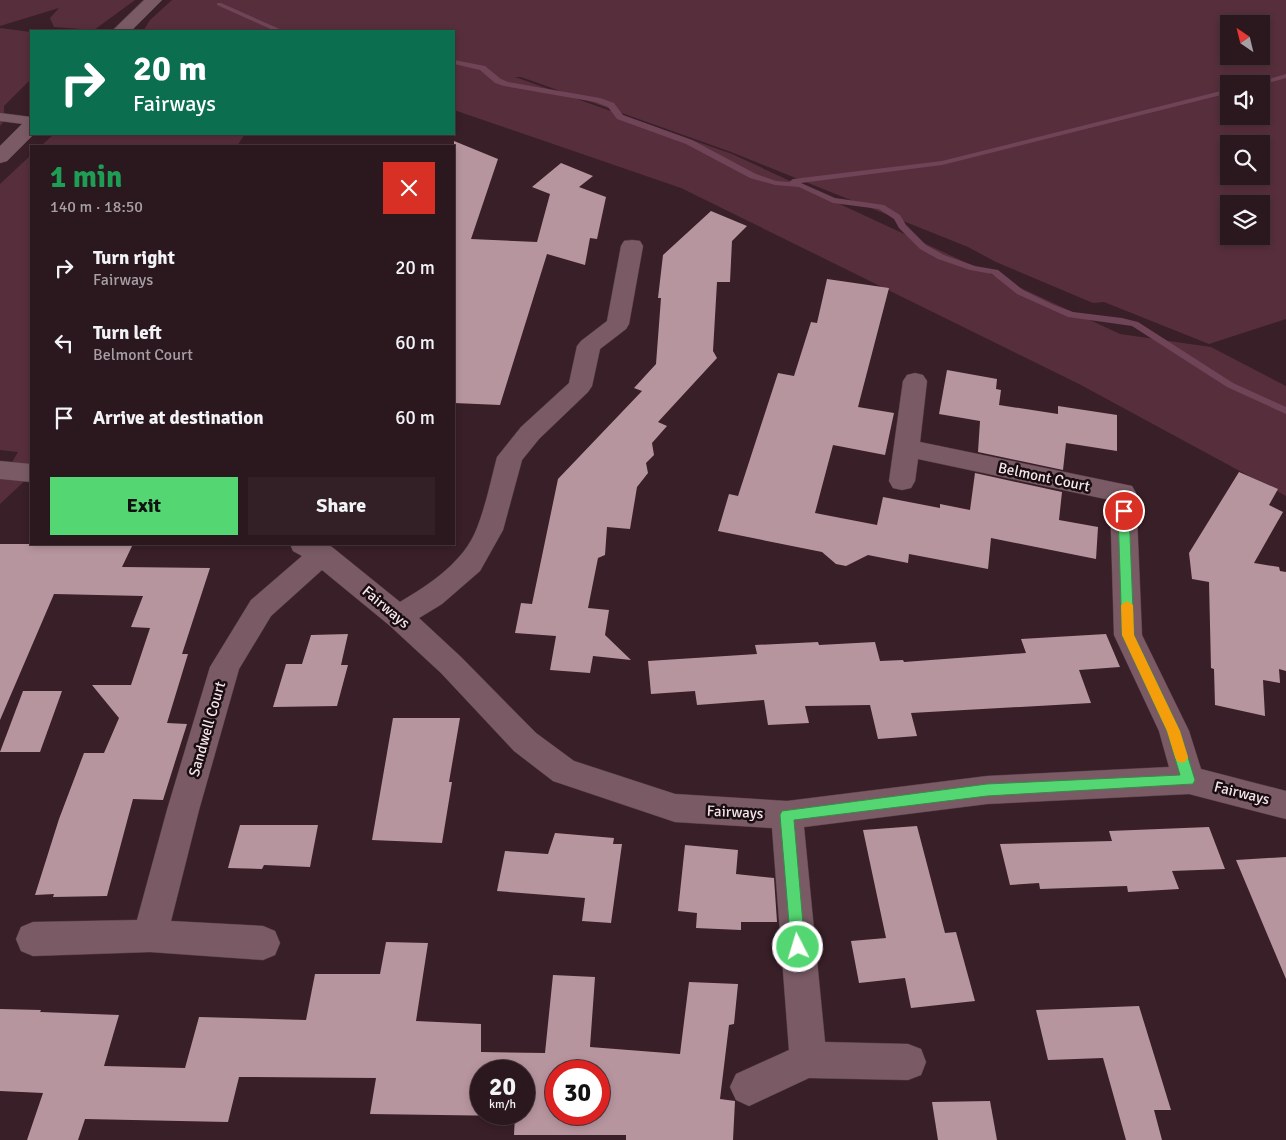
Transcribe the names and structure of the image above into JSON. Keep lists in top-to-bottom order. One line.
{"streets":{"street":["Belmont Court","Fairways","Sandwell Court"]},"crossings":[["Belmont Court","Fairways"],["Fairways","Sandwell Court"]],"north":"top left","page":{"turn":["20 m","Fairways"],"heading":["1 min","140 m · 18:50"],"list":[{"name":"Turn right","note":"Fairways","value":"20 m"},{"name":"Turn left","note":"Belmont Court","value":"60 m"},{"name":"Arrive at destination","value":"60 m"}],"buttons":["Exit","Share"],"speed":"20 km/h","limit":"30"}}
